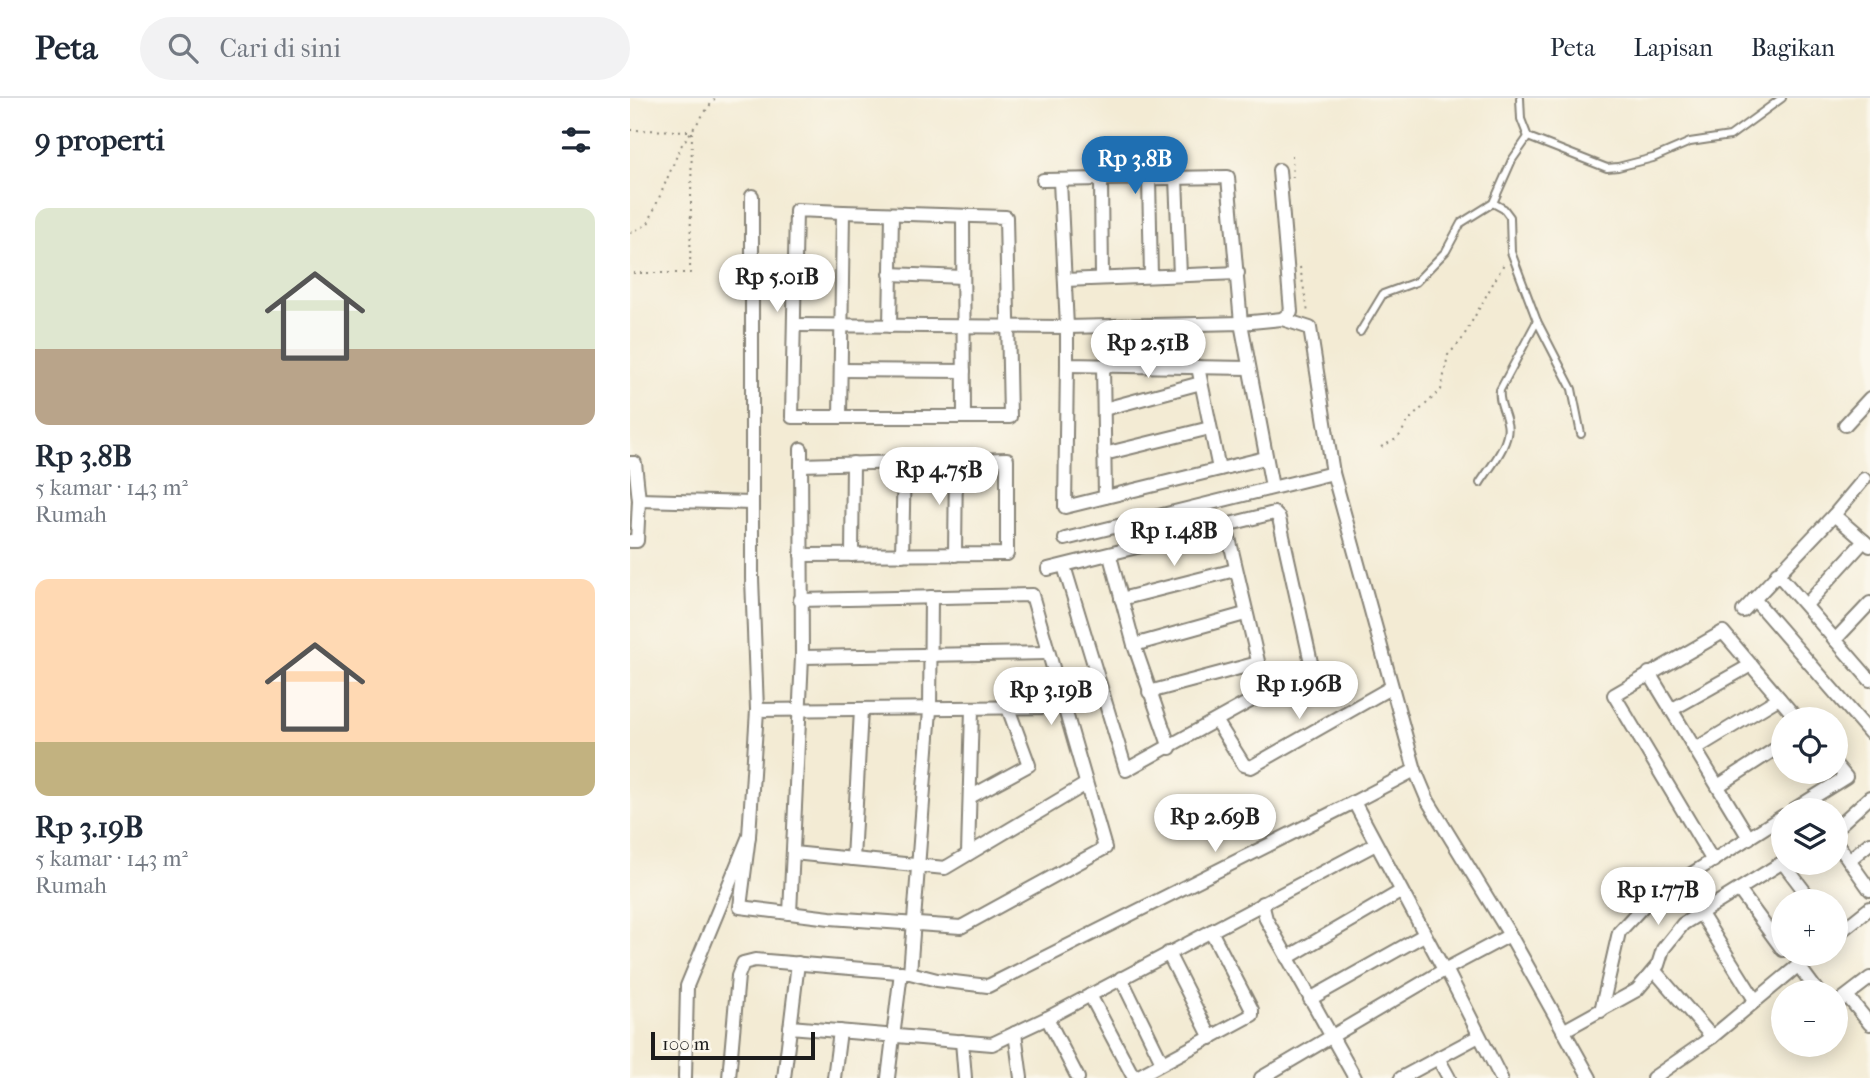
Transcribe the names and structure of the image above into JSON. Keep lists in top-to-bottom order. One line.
{"scale_bar":"100 m","page":{"header":"Peta","search":"Cari di sini","nav":["Peta","Lapisan","Bagikan"],"heading":"9 properti","price":["Rp 3.8B","Rp 5.01B","Rp 2.51B","Rp 4.75B","Rp 1.48B","Rp 1.96B","Rp 3.19B","Rp 2.69B","Rp 1.77B"],"list":[{"name":"Rp 3.8B","note":"5 kamar · 143 m² · Rumah"},{"name":"Rp 3.19B","note":"5 kamar · 143 m² · Rumah"}],"map_buttons":["+","−"],"scale":"100 m"}}
